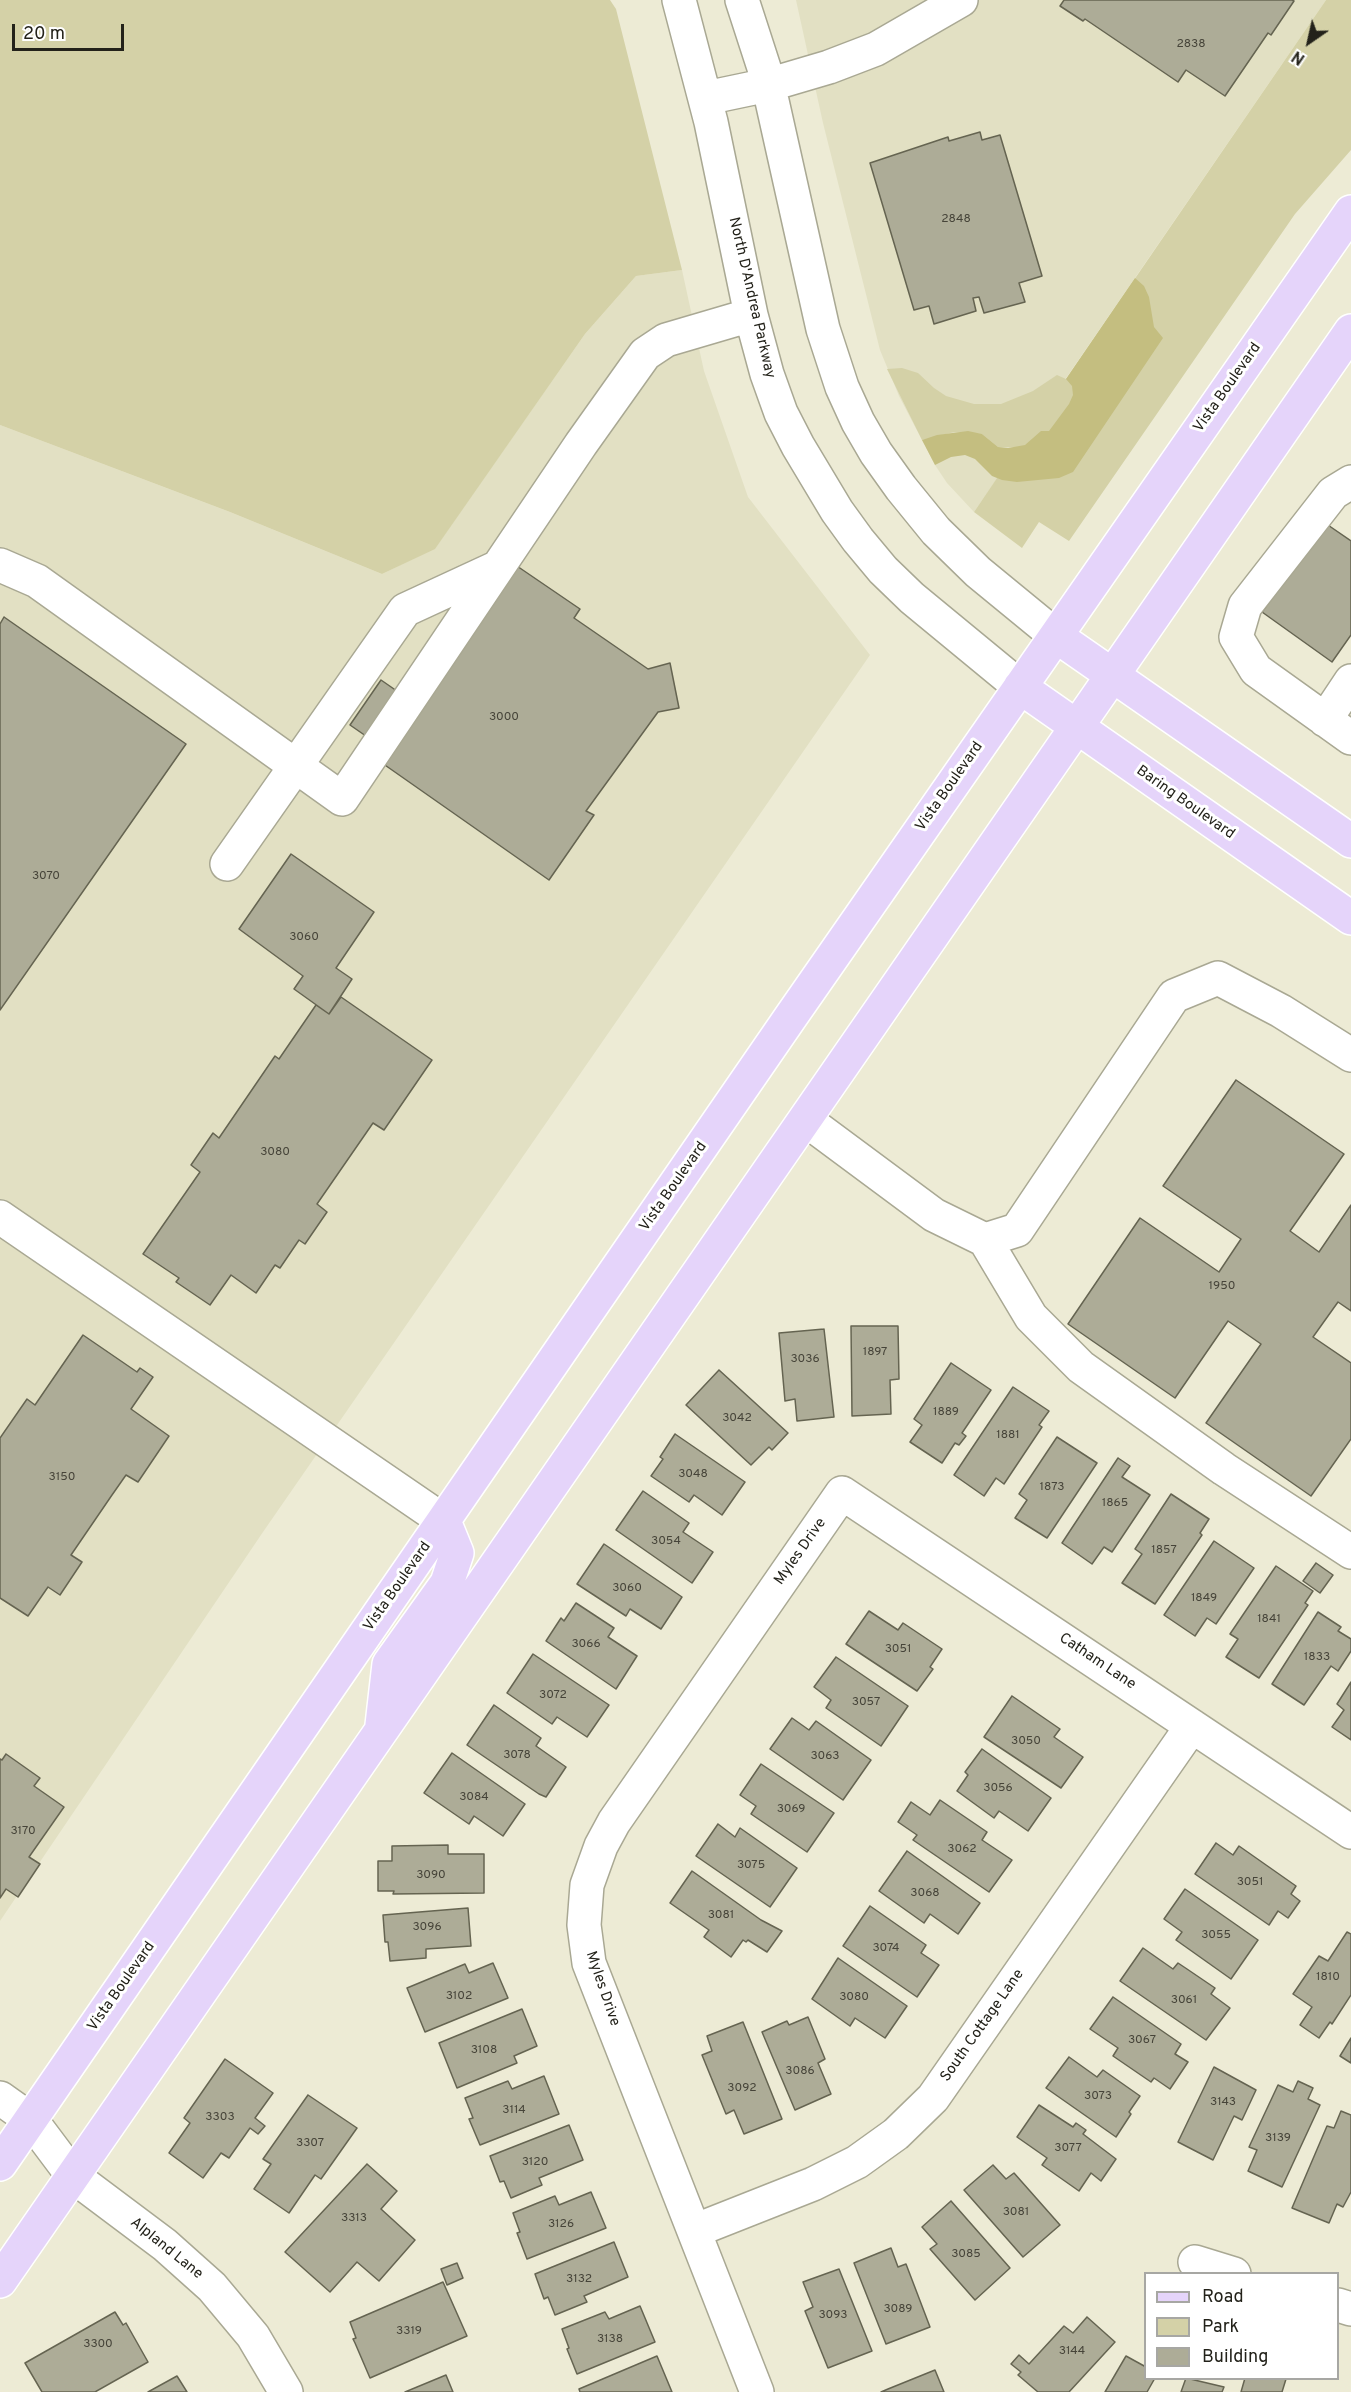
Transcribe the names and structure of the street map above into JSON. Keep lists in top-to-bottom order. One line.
{"streets":{"main road":["Vista Boulevard","Baring Boulevard"],"street":["North D'Andrea Parkway","Myles Drive","Catham Lane","South Cottage Lane","Alpland Lane"]},"crossings":[["North D'Andrea Parkway","Vista Boulevard"],["North D'Andrea Parkway","Baring Boulevard"],["Vista Boulevard","Baring Boulevard"],["Vista Boulevard","Alpland Lane"],["Myles Drive","Catham Lane"],["Myles Drive","South Cottage Lane"],["Catham Lane","South Cottage Lane"]],"house_numbers":["2838","2848","3000","3070","3060","3080","1950","1897","3036","1889","3042","1881","3048","3150","1873","1865","3054","1857","3060","1849","1841","3066","3051","1833","3072","3057","3050","3078","3063","3056","3084","3069","3170","3062","3075","3090","3051","3068","3081","3096","3055","3074","1810","3102","3080","3061","3067","3108","3086","3092","3073","3143","3114","3303","3139","3307","3077","3120","3081","3313","3126","3085","3132","3089","3093","3319","3138","3300","3144"],"legend":["Road","Park","Building"],"scale_bar":"20 m","north":"bottom left"}
